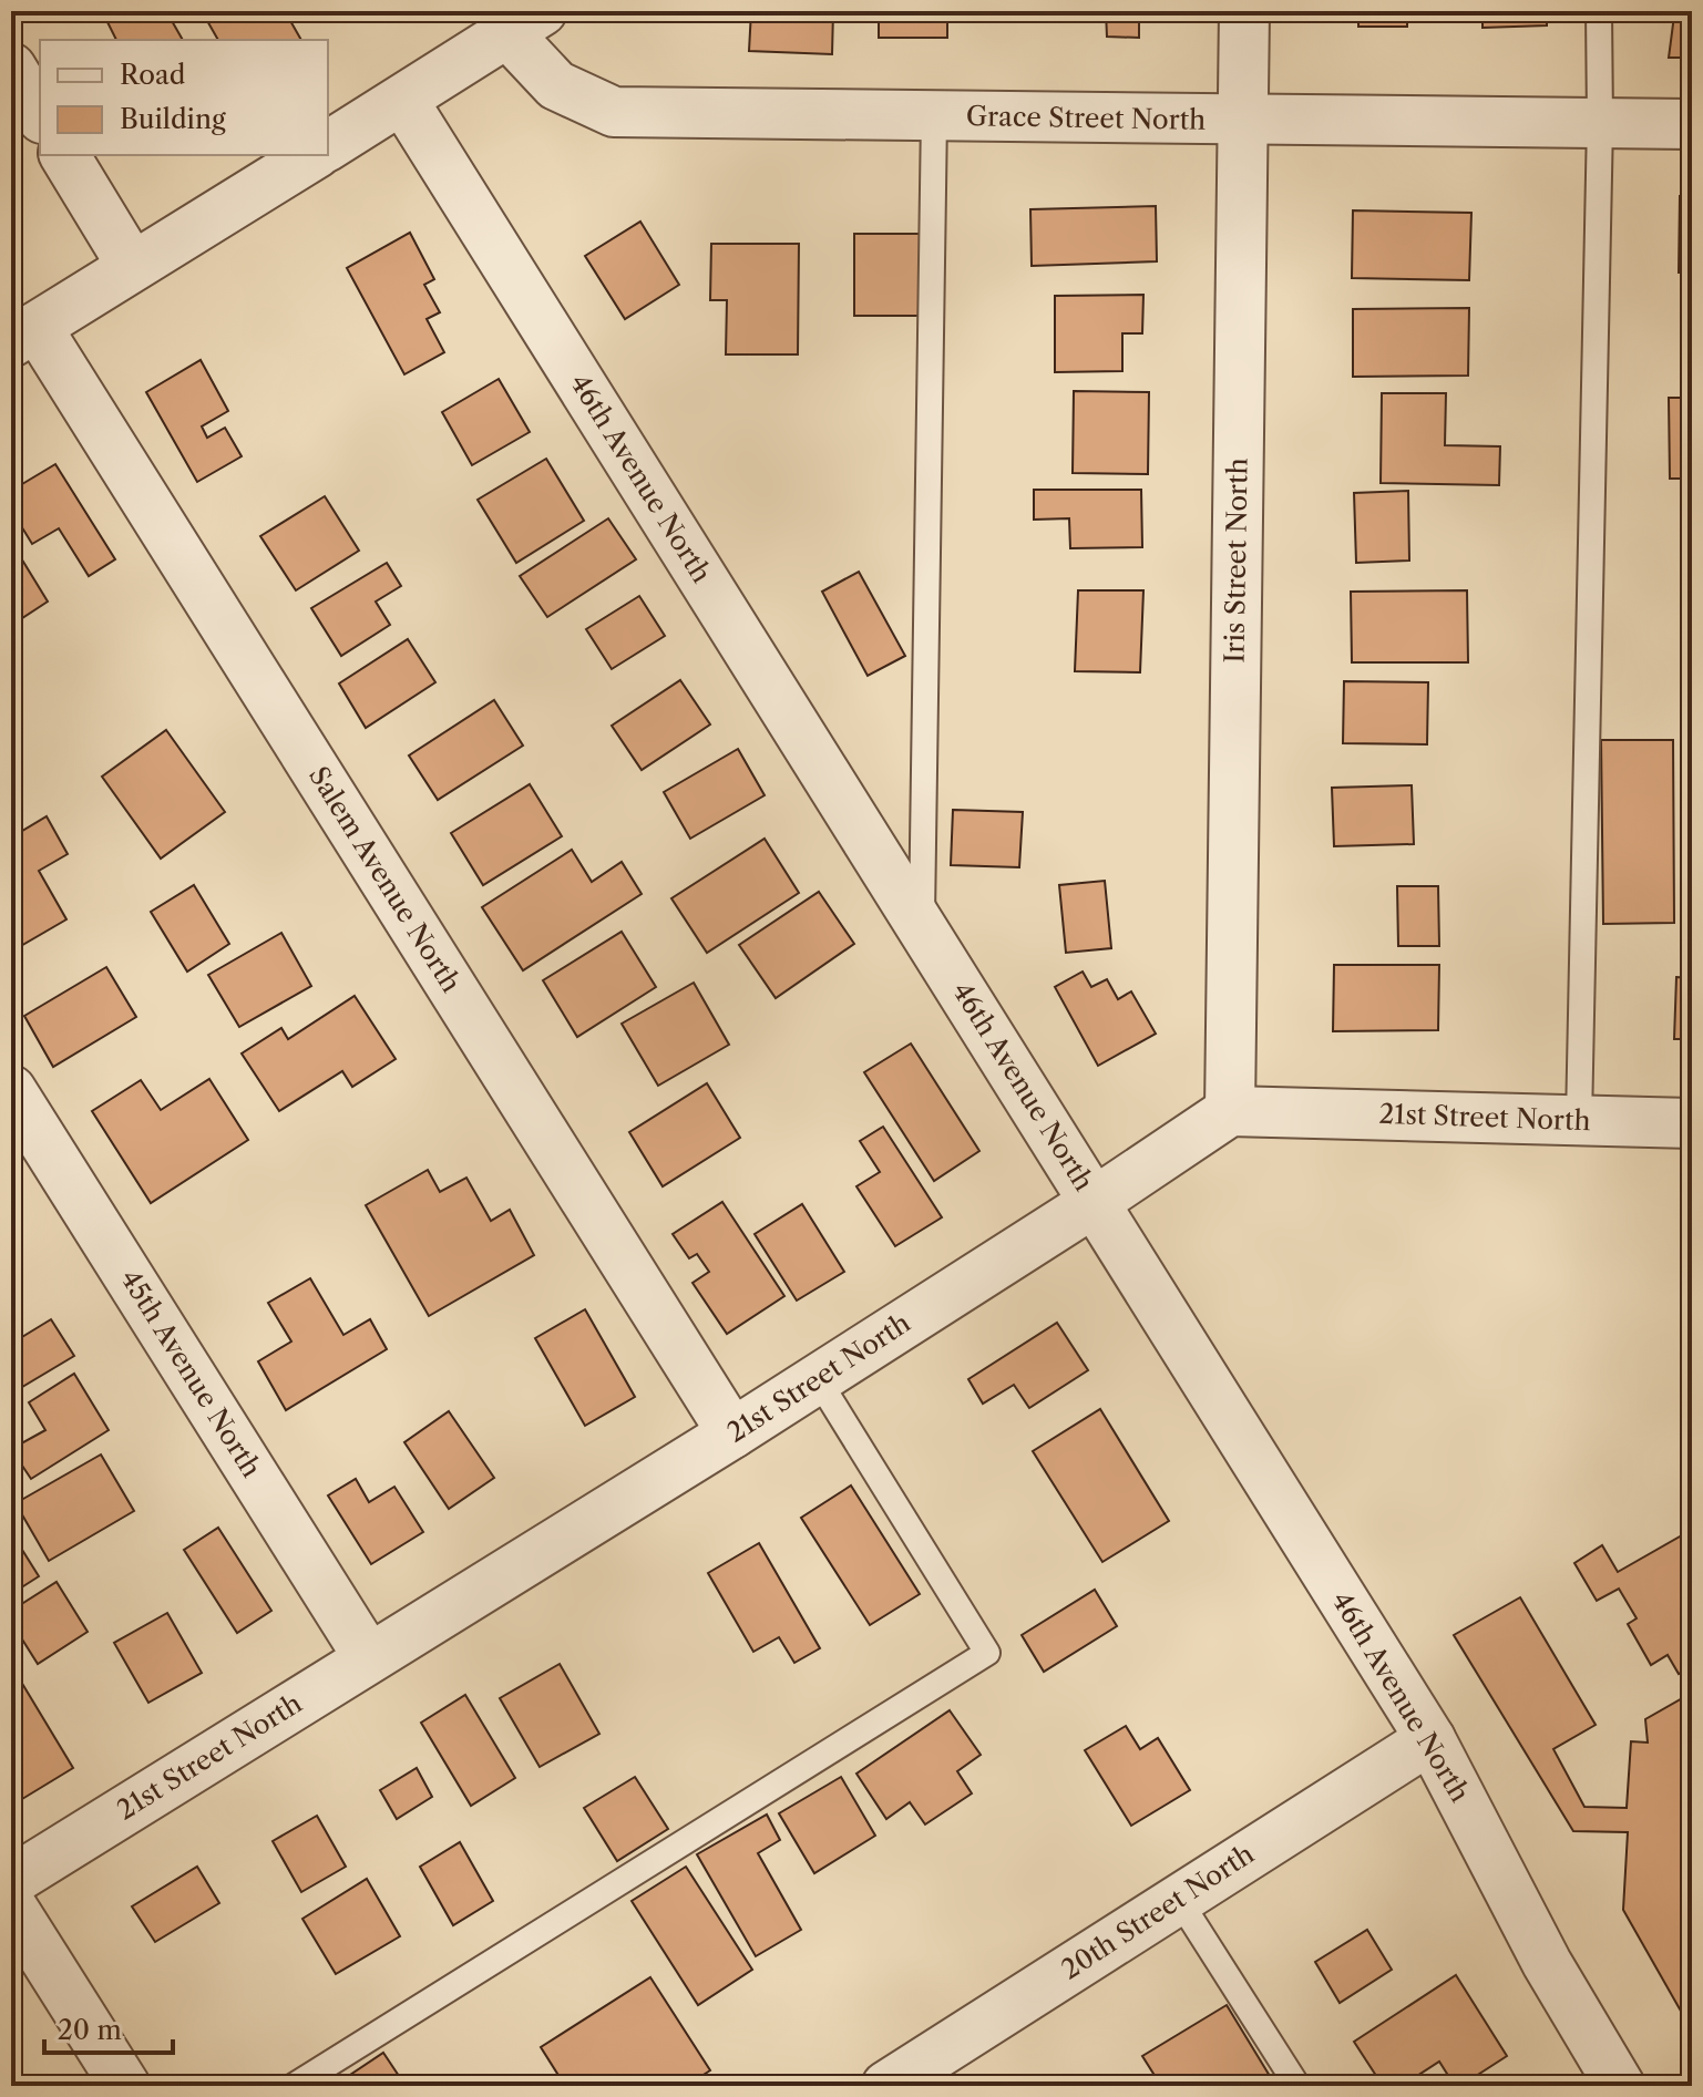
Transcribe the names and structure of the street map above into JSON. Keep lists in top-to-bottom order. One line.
{"streets":{"street":["Grace Street North","46th Avenue North","Iris Street North","Salem Avenue North","21st Street North","45th Avenue North","20th Street North"]},"crossings":[["Grace Street North","Iris Street North"],["46th Avenue North","21st Street North"],["46th Avenue North","20th Street North"],["Iris Street North","21st Street North"],["Salem Avenue North","21st Street North"],["21st Street North","45th Avenue North"]],"legend":["Road","Building"],"scale_bar":"20 m"}
